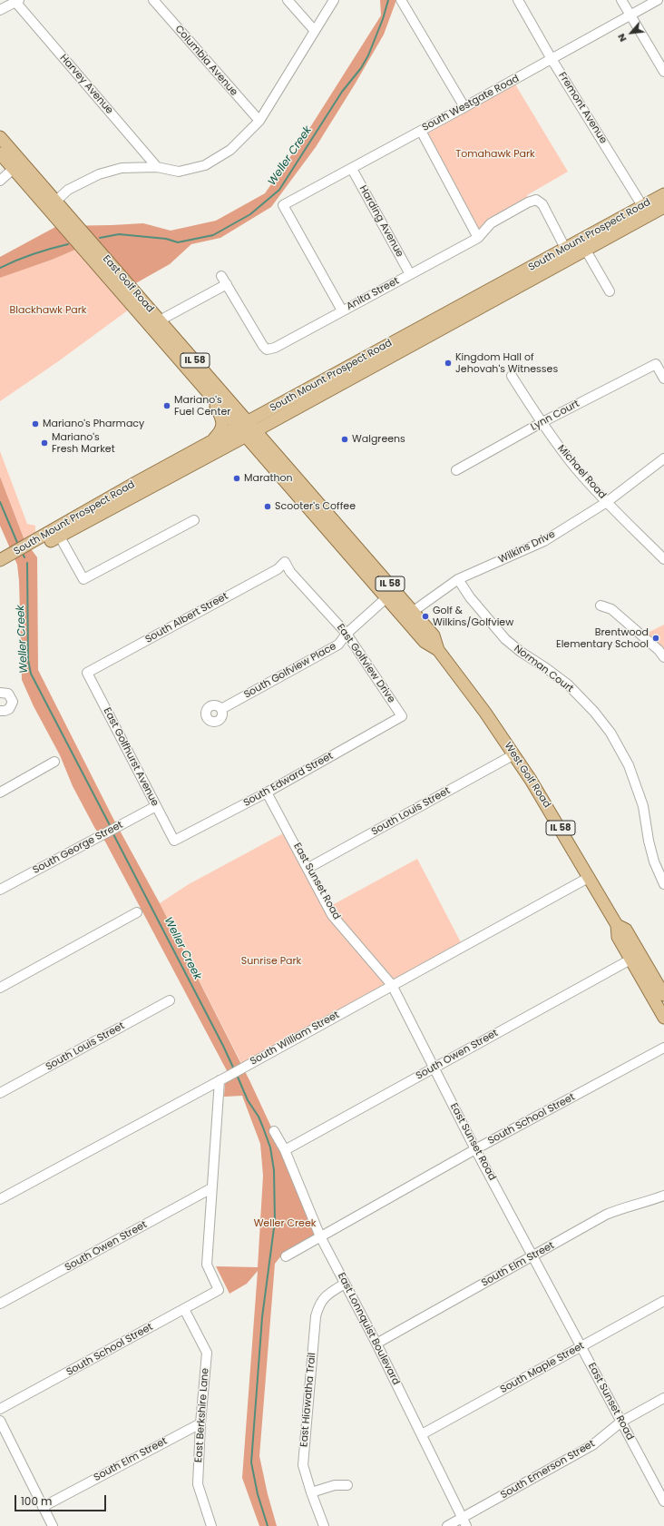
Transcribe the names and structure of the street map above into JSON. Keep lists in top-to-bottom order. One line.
{"streets":{"main road":["South Mount Prospect Road","East Golf Road","IL 58","West Golf Road"],"street":["Columbia Avenue","Harvey Avenue","South Westgate Road","Fremont Avenue","Harding Avenue","Anita Street","Lynn Court","Michael Road","Wilkins Drive","South Albert Street","East Golfview Drive","Norman Court","South Golfview Place","East Golfhurst Avenue","South Edward Street","South Louis Street","South George Street","East Sunset Road","South William Street","South Owen Street","South School Street","South Elm Street","East Lonnquist Boulevard","South Maple Street","East Hiawatha Trail","East Berkshire Lane","South Emerson Street"]},"crossings":[["South Westgate Road","Fremont Avenue"],["South Westgate Road","Harding Avenue"],["South Westgate Road","Anita Street"],["Fremont Avenue","South Mount Prospect Road"],["Harding Avenue","Anita Street"],["South Mount Prospect Road","East Golf Road"],["South Mount Prospect Road","West Golf Road"],["East Golf Road","Anita Street"],["East Golf Road","West Golf Road"],["Lynn Court","Michael Road"],["Michael Road","Wilkins Drive"],["Wilkins Drive","Norman Court"],["Wilkins Drive","West Golf Road"],["South Albert Street","East Golfview Drive"],["South Albert Street","East Golfhurst Avenue"],["East Golfview Drive","South Golfview Place"],["East Golfview Drive","South Edward Street"],["South Golfview Place","West Golf Road"],["East Golfhurst Avenue","South Edward Street"],["East Golfhurst Avenue","South George Street"],["West Golf Road","South Louis Street"],["West Golf Road","South William Street"],["West Golf Road","South Owen Street"],["South Edward Street","East Sunset Road"],["South Louis Street","East Sunset Road"],["East Sunset Road","South William Street"],["East Sunset Road","South Owen Street"],["East Sunset Road","South School Street"],["East Sunset Road","South Elm Street"],["East Sunset Road","South Maple Street"],["East Sunset Road","South Emerson Street"],["South Owen Street","South School Street"],["South Owen Street","East Lonnquist Boulevard"],["South School Street","East Lonnquist Boulevard"],["South School Street","East Berkshire Lane"],["South Elm Street","East Lonnquist Boulevard"],["South Elm Street","East Berkshire Lane"],["East Lonnquist Boulevard","South Maple Street"],["East Lonnquist Boulevard","East Hiawatha Trail"],["East Lonnquist Boulevard","South Emerson Street"]],"water":["Weller Creek"],"parks":["Tomahawk Park","Blackhawk Park","Sunrise Park","Weller Creek"],"places":["Kingdom Hall of Jehovah's Witnesses","Mariano's Fuel Center","Mariano's Pharmacy","Walgreens","Mariano's Fresh Market","Marathon","Scooter's Coffee","Golf & Wilkins/Golfview","Brentwood Elementary School"],"scale_bar":"100 m","north":"bottom left"}
